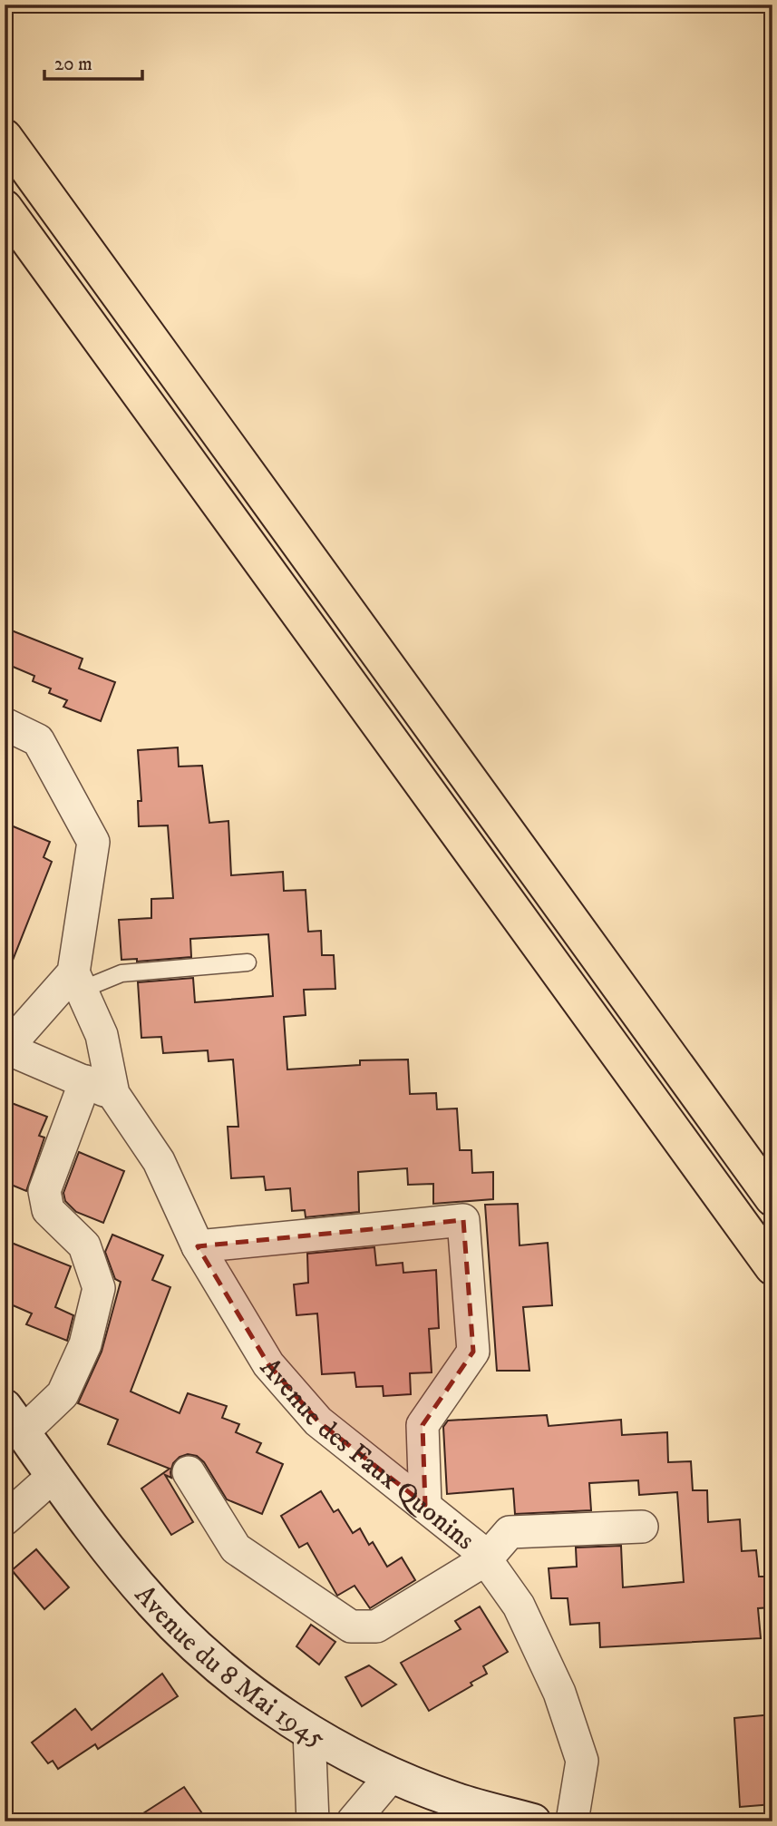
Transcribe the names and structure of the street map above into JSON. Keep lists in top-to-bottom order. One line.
{"streets":{"street":["Avenue des Faux Quonins","Avenue du 8 Mai 1945"]},"scale_bar":"20 m"}
